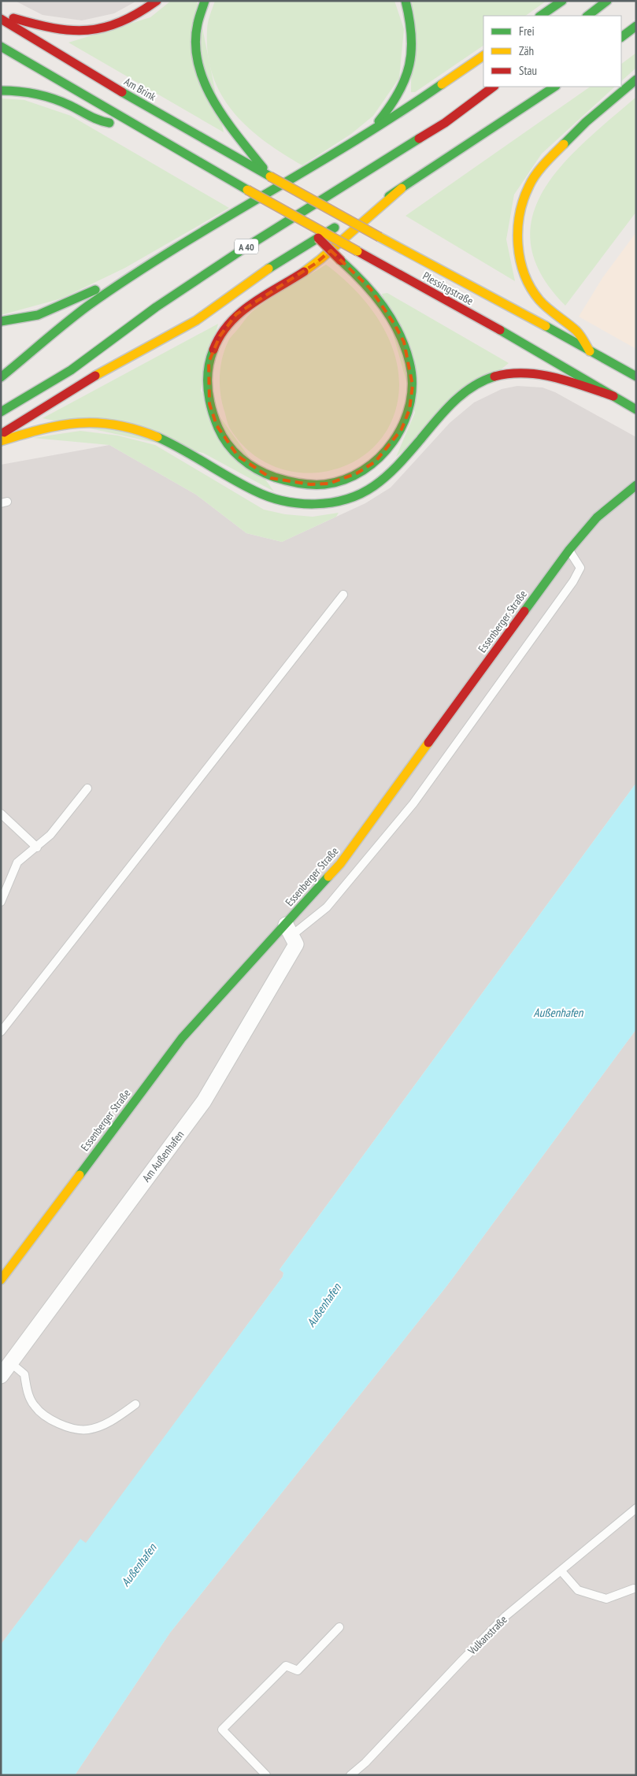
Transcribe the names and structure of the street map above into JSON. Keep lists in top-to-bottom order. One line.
{"streets":{"main road":["Am Brink","A 40","Plessingstraße","Essenberger Straße"],"street":["Am Außenhafen"],"lane":["Vulkanstraße"]},"crossings":[["Am Brink","Plessingstraße"],["Essenberger Straße","Am Außenhafen"]],"water":["Außenhafen"],"legend":["Frei","Zäh","Stau"]}
